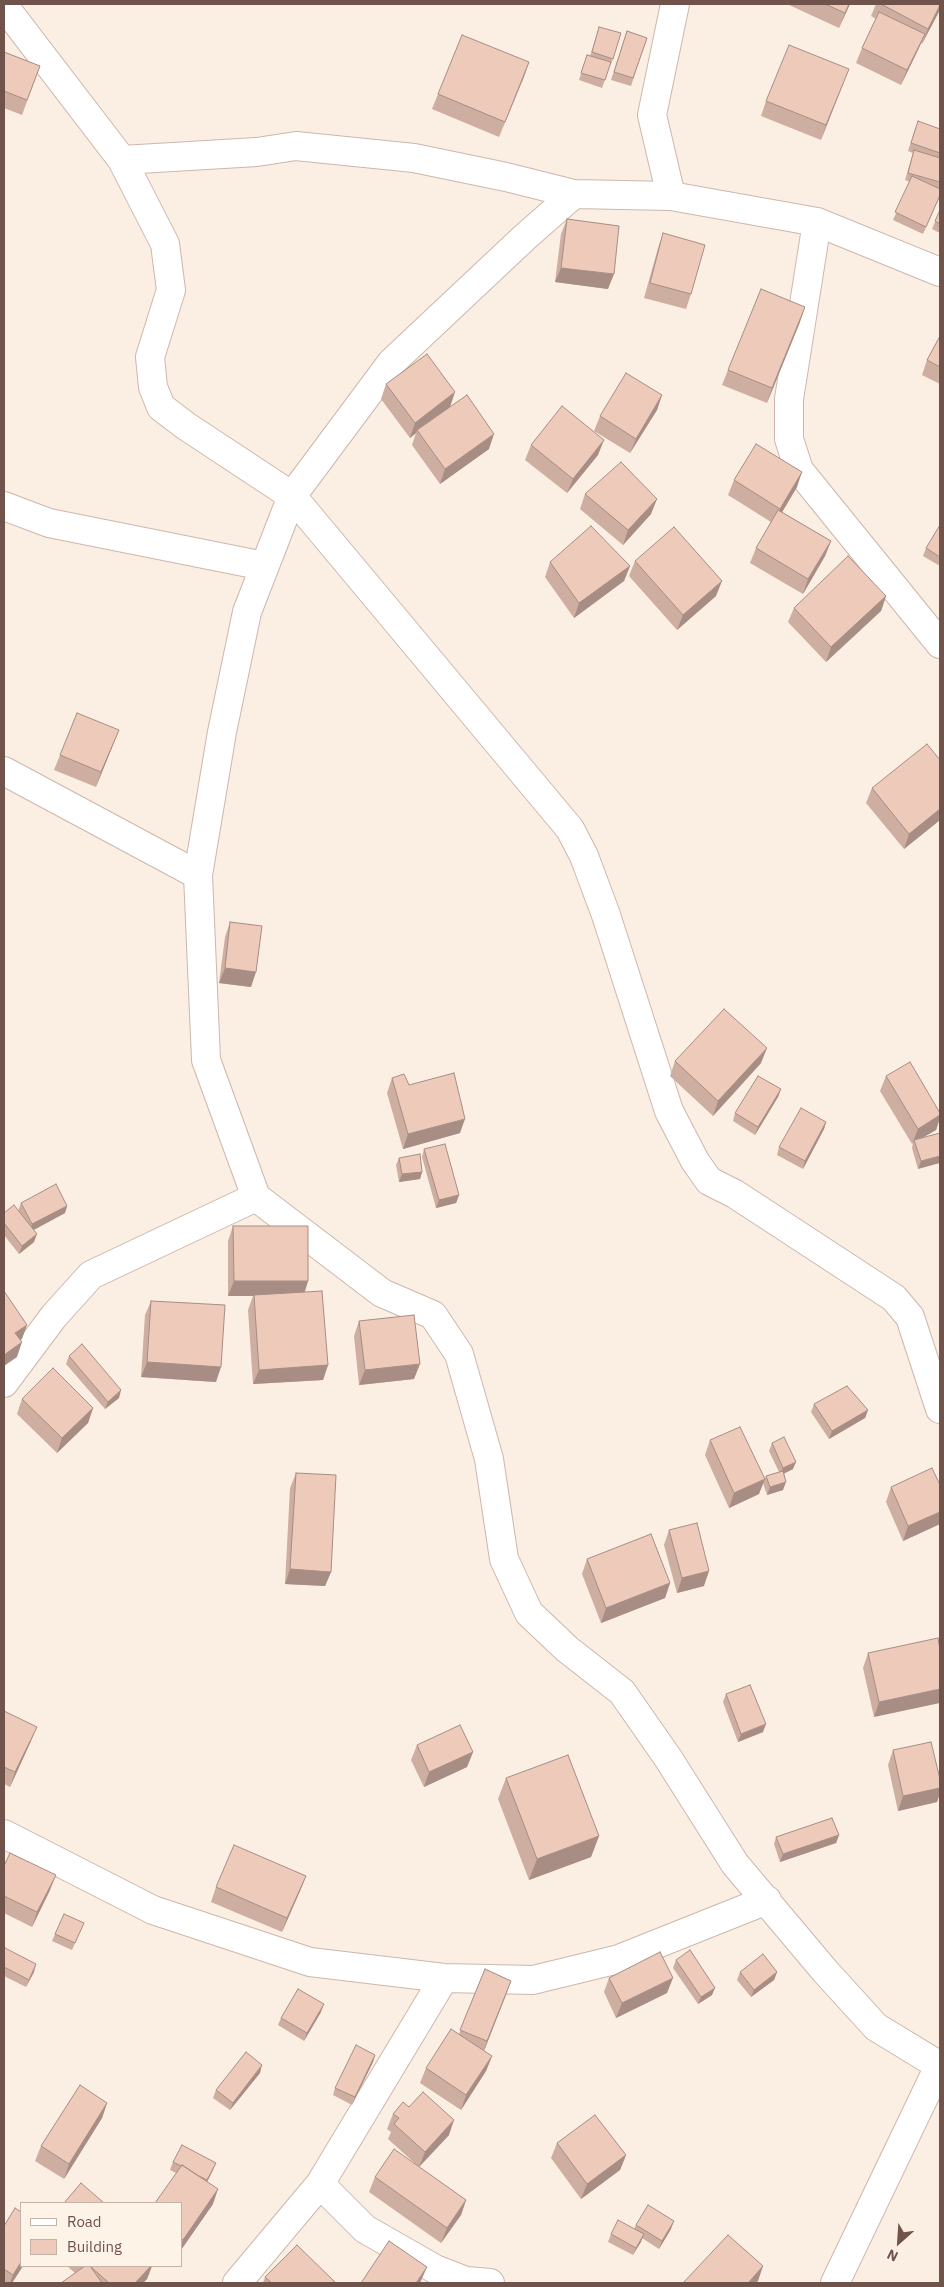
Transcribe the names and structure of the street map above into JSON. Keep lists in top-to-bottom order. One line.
{"legend":["Road","Building"],"north":"bottom left"}
